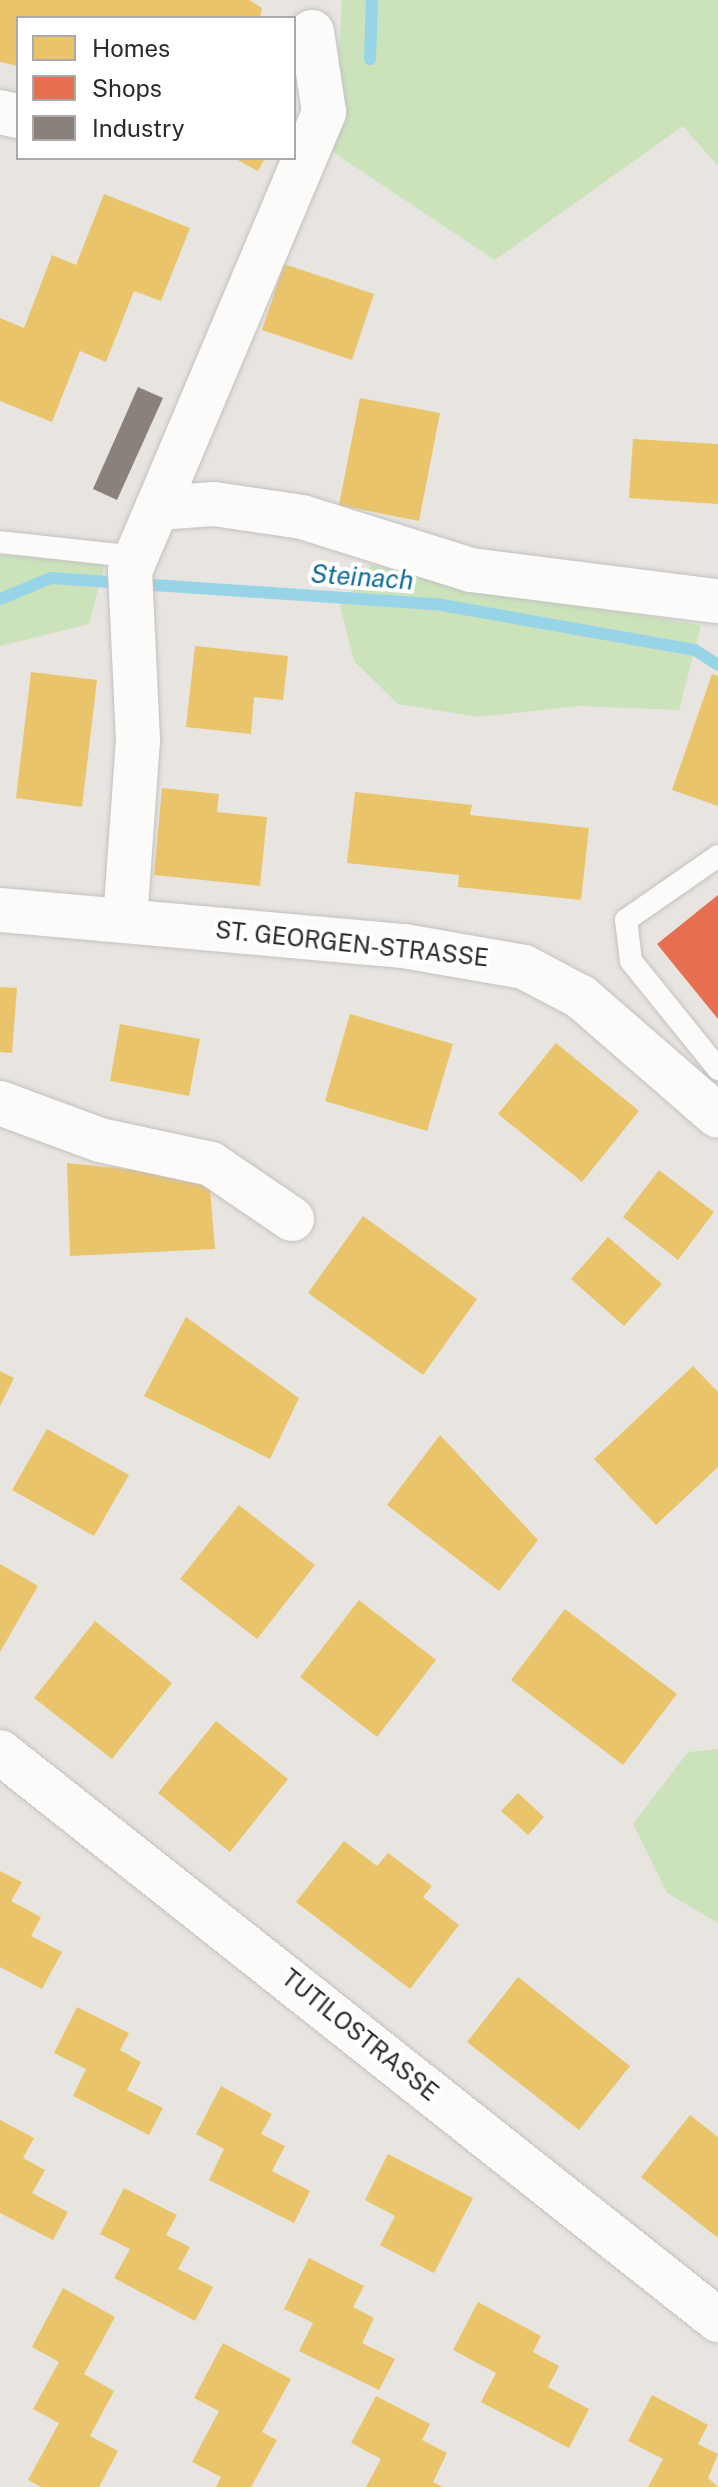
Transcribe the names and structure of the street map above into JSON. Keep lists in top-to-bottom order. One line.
{"streets":{"street":["ST. GEORGEN-STRASSE","TUTILOSTRASSE"]},"water":["Steinach"],"legend":["Homes","Shops","Industry"]}
